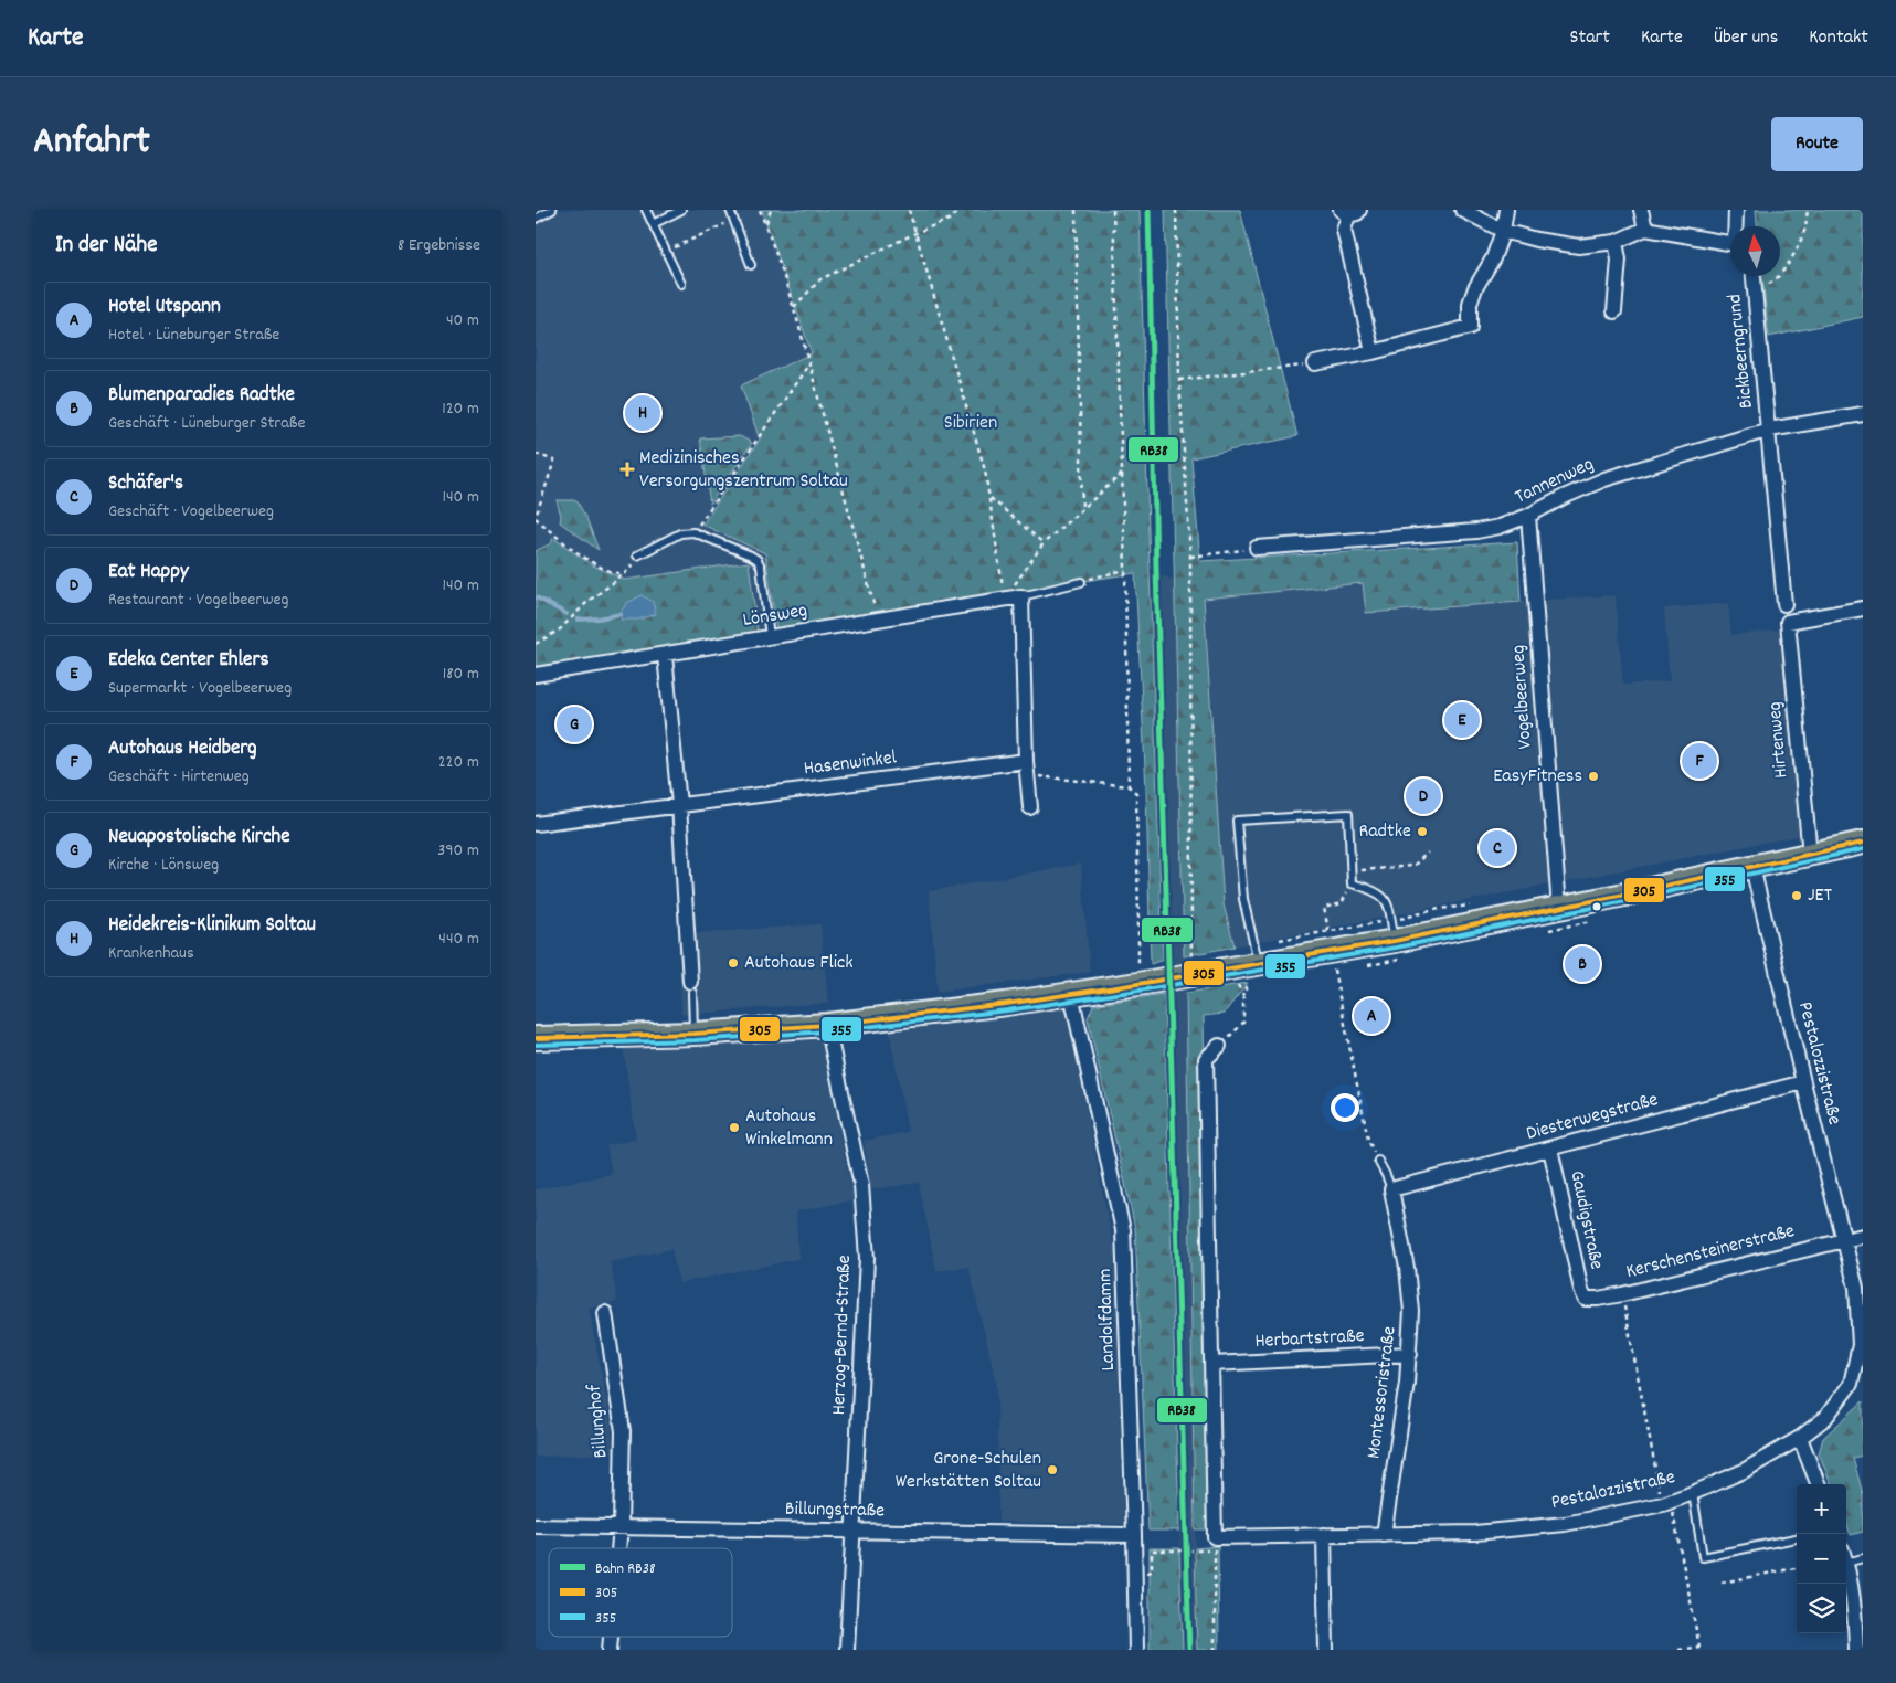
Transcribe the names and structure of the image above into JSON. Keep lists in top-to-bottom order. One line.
{"streets":{"street":["Bickbeerngrund","Tannenweg","Lönsweg","Vogelbeerweg","Hirtenweg","Hasenwinkel","Pestalozzistraße","Diesterwegstraße","Gaudigstraße","Kerschensteinerstraße","Landolfdamm","Herzog-Bernd-Straße","Herbartstraße","Montessoristraße","Billunghof","Billungstraße"]},"crossings":[["Bickbeerngrund","Tannenweg"],["Tannenweg","Vogelbeerweg"],["Pestalozzistraße","Diesterwegstraße"],["Pestalozzistraße","Kerschensteinerstraße"],["Pestalozzistraße","Montessoristraße"],["Diesterwegstraße","Gaudigstraße"],["Diesterwegstraße","Montessoristraße"],["Gaudigstraße","Kerschensteinerstraße"],["Landolfdamm","Billungstraße"],["Herzog-Bernd-Straße","Billungstraße"],["Herbartstraße","Montessoristraße"],["Billunghof","Billungstraße"]],"parks":["Sibirien"],"places":{"health":["Medizinisches Versorgungszentrum Soltau"],"other":["EasyFitness","Radtke","JET","Autohaus Flick","Autohaus Winkelmann","Grone-Schulen Werkstätten Soltau"]},"lines":["rail line RB38","transit line 305","transit line 355"],"legend":["Bahn RB38","305","355"],"north":"top","page":{"header":"Karte","nav":["Start","Karte","Über uns","Kontakt"],"title":"Anfahrt","buttons":"Route","heading":["In der Nähe","8 Ergebnisse"],"list":[{"mark":"A","name":"Hotel Utspann","note":"Hotel · Lüneburger Straße","value":"40 m"},{"mark":"B","name":"Blumenparadies Radtke","note":"Geschäft · Lüneburger Straße","value":"120 m"},{"mark":"C","name":"Schäfer's","note":"Geschäft · Vogelbeerweg","value":"140 m"},{"mark":"D","name":"Eat Happy","note":"Restaurant · Vogelbeerweg","value":"140 m"},{"mark":"E","name":"Edeka Center Ehlers","note":"Supermarkt · Vogelbeerweg","value":"180 m"},{"mark":"F","name":"Autohaus Heidberg","note":"Geschäft · Hirtenweg","value":"220 m"},{"mark":"G","name":"Neuapostolische Kirche","note":"Kirche · Lönsweg","value":"390 m"},{"mark":"H","name":"Heidekreis-Klinikum Soltau","note":"Krankenhaus","value":"440 m"}],"pins":["H","E","G","F","D","C","B","A"],"map_buttons":["+","−"]}}
